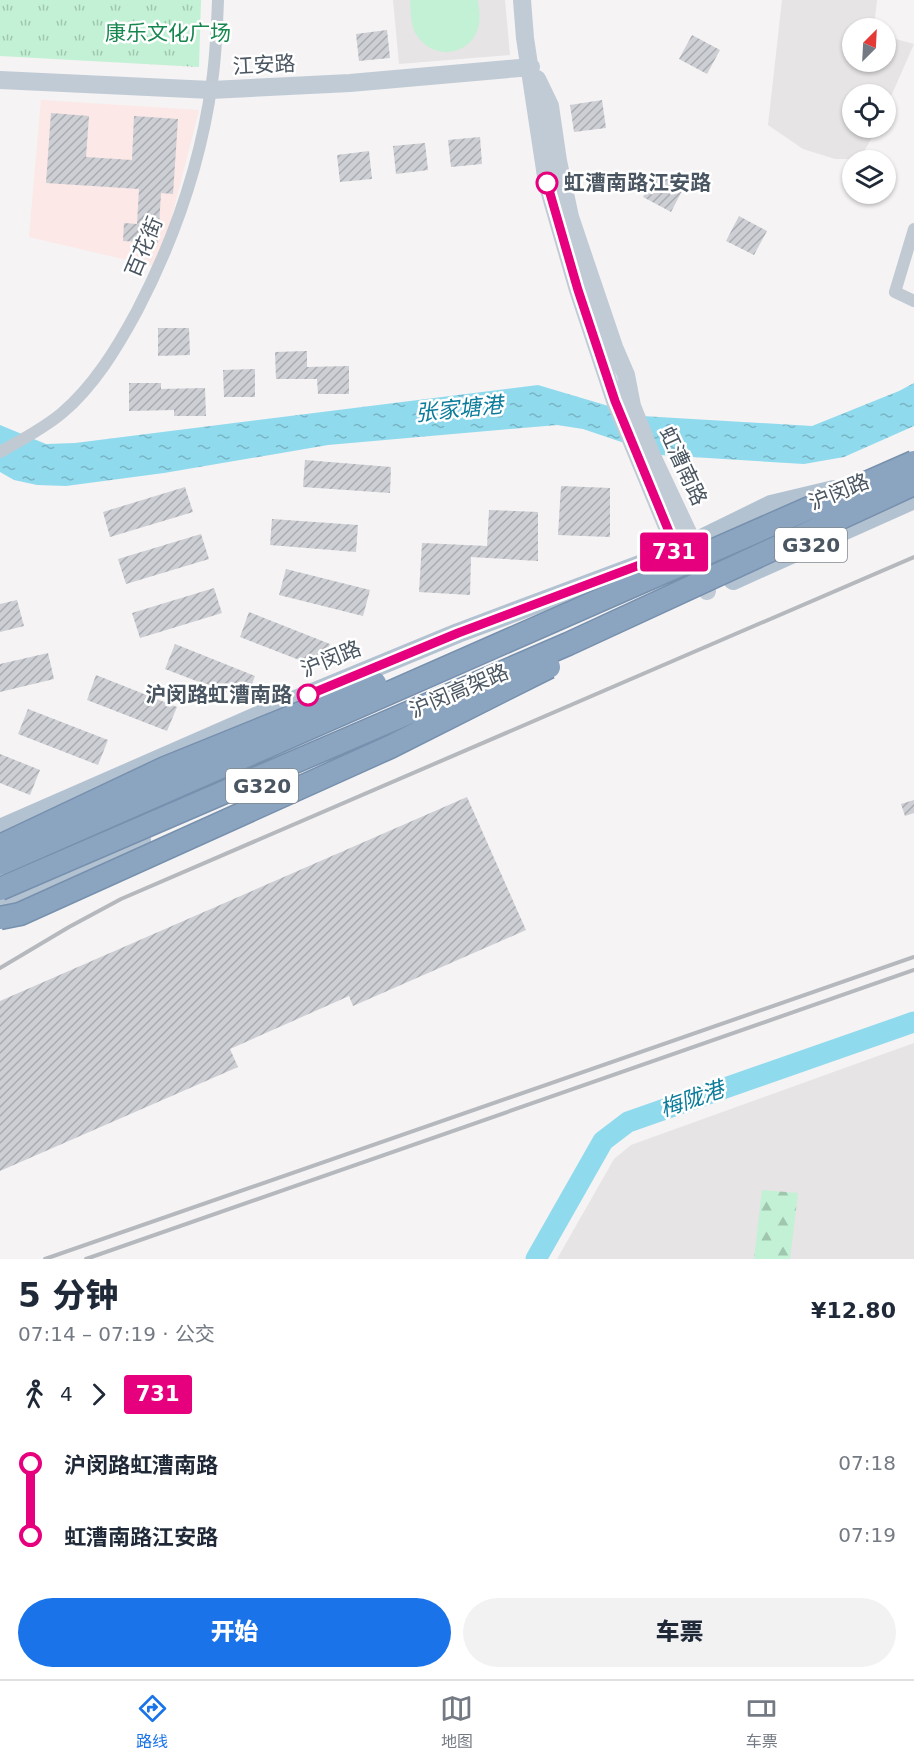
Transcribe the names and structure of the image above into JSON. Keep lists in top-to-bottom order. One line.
{"streets":{"highway":["沪闵高架路"],"main road":["江安路","虹漕南路","沪闵路","G320"],"street":["百花街"]},"crossings":[["江安路","百花街"],["江安路","虹漕南路"],["虹漕南路","沪闵路"],["沪闵路","沪闵高架路"]],"water":["张家塘港","梅陇港"],"parks":["康乐文化广场"],"places":["虹漕南路江安路","沪闵路虹漕南路"],"lines":["bus line 731"],"north":"top right","page":{"on_map":"731","heading":["5 分钟","07:14 – 07:19 · 公交","¥12.80"],"legs":["4","731"],"list":[{"name":"沪闵路虹漕南路","value":"07:18"},{"name":"虹漕南路江安路","value":"07:19"}],"buttons":["开始","车票"],"tabs":["路线","地图","车票"]}}
